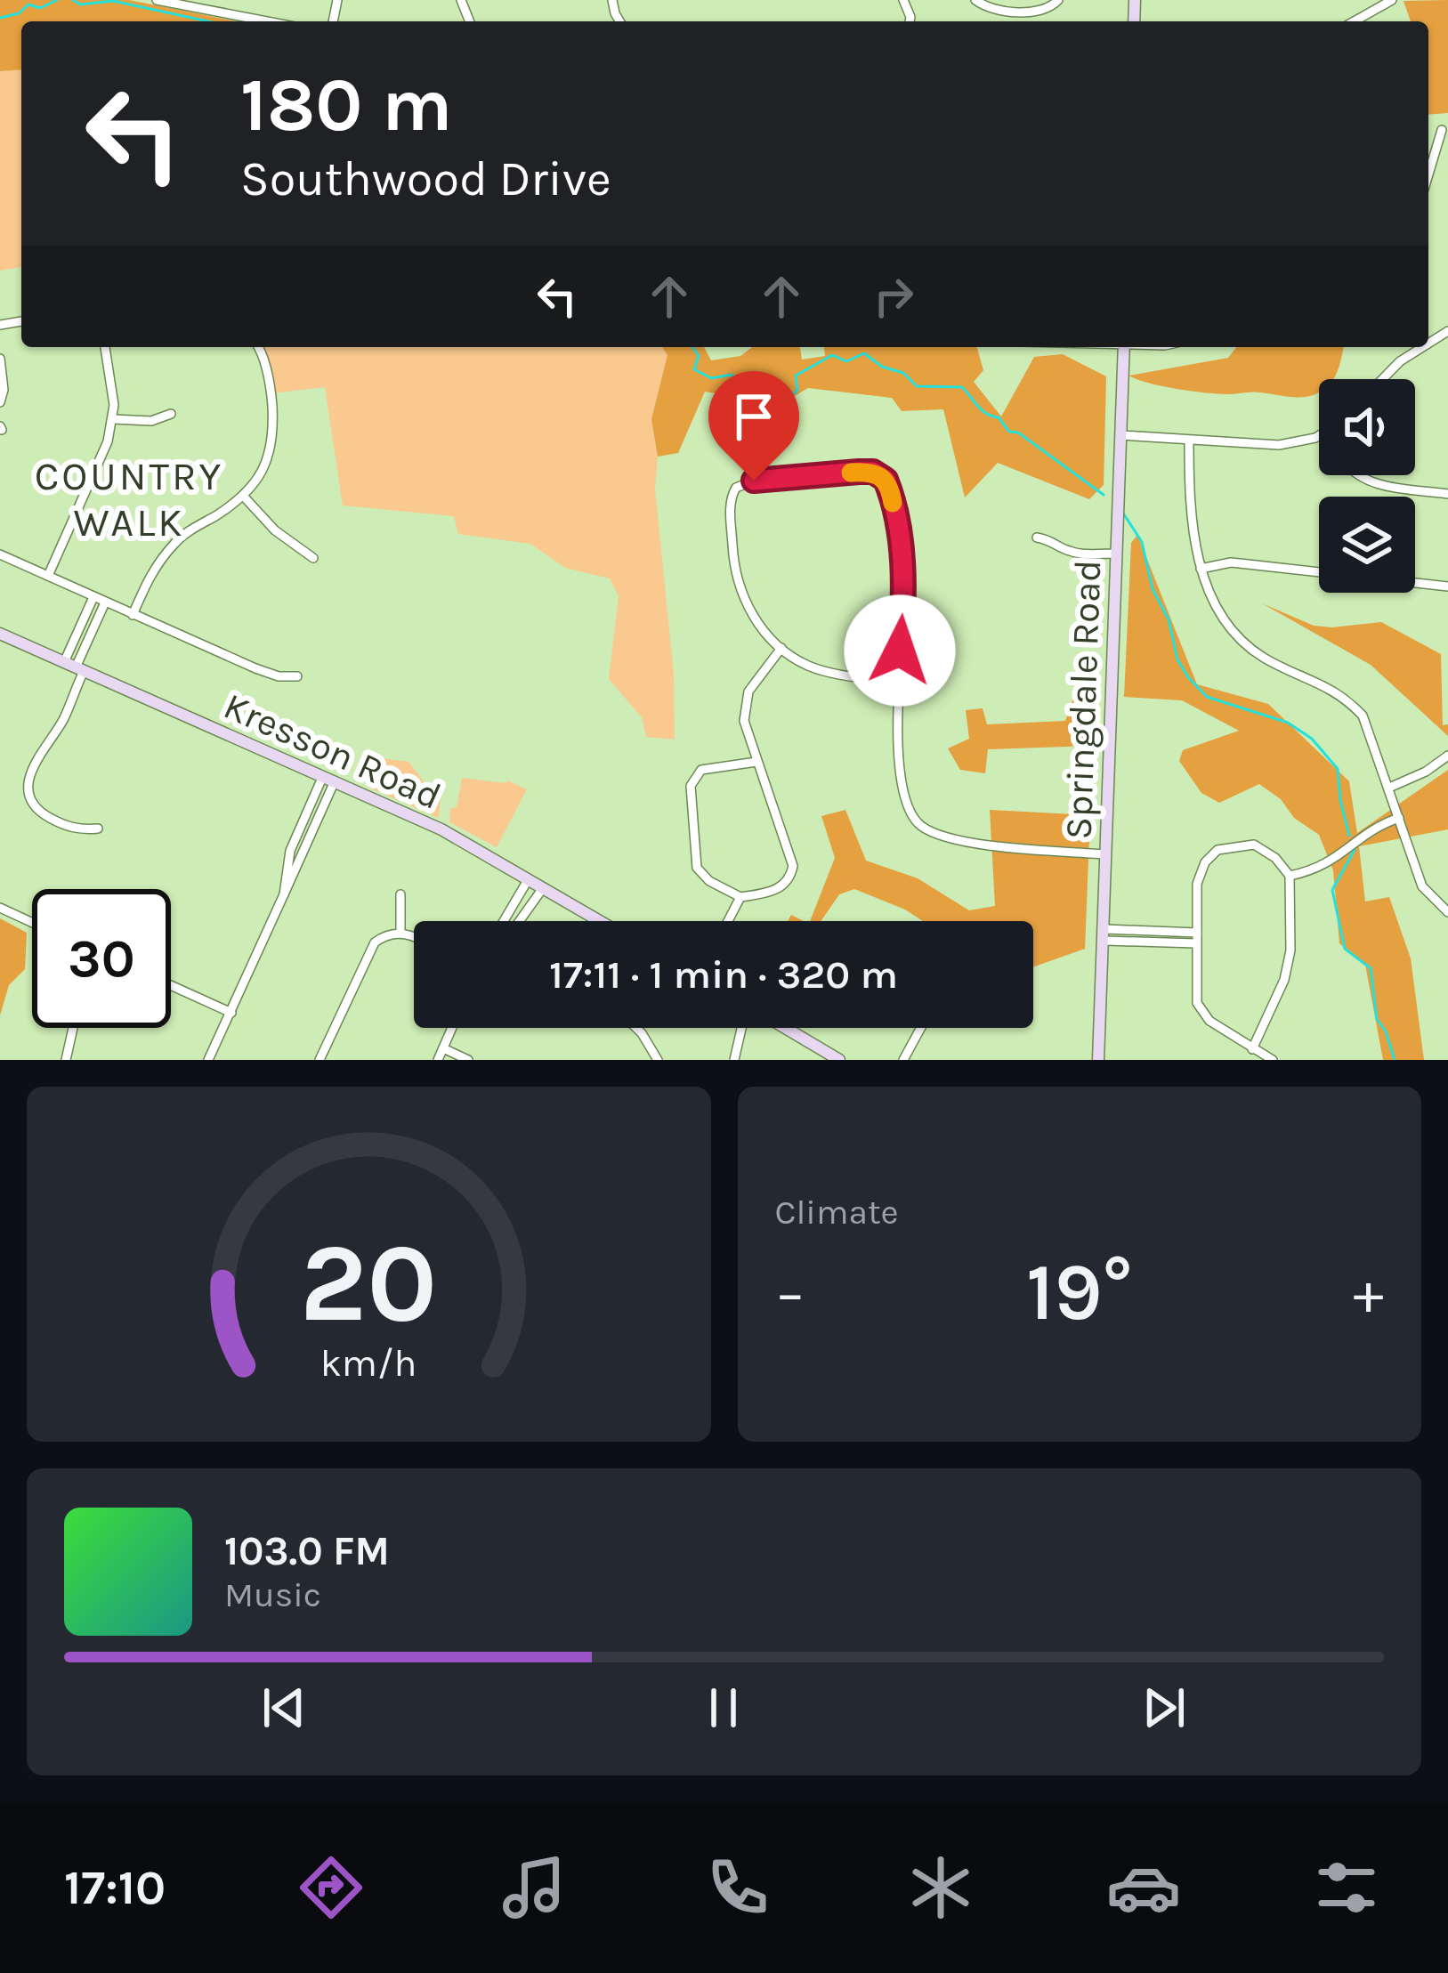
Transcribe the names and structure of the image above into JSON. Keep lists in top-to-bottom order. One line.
{"streets":{"street":["Springdale Road","Kresson Road"]},"districts":["COUNTRY WALK"],"page":{"turn":["180 m","Southwood Drive"],"limit":"30","trip":"17:11 · 1 min · 320 m","tile":"Climate","heat":["−","19°","+"],"song":["103.0 FM","Music"],"tabs":"17:10","gauge":["20","km/h"]}}
